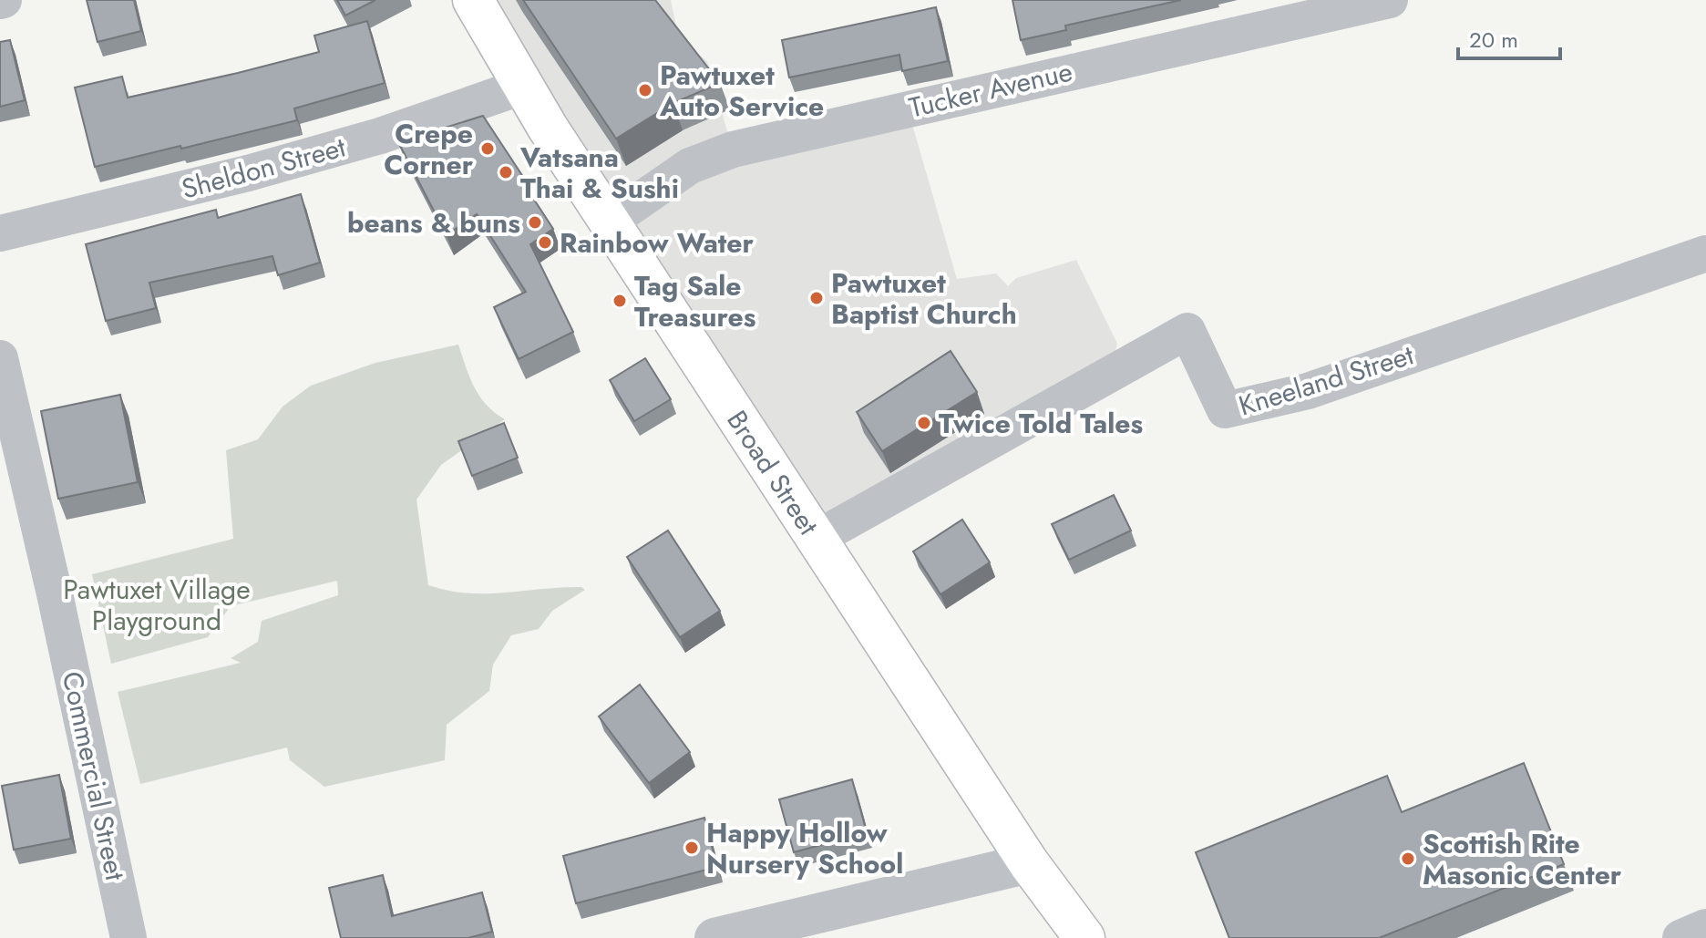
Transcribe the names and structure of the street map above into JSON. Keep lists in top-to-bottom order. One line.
{"streets":{"main road":["Broad Street"],"street":["Tucker Avenue","Sheldon Street","Kneeland Street","Commercial Street"]},"crossings":[["Tucker Avenue","Broad Street"],["Sheldon Street","Broad Street"],["Kneeland Street","Broad Street"]],"parks":["Pawtuxet Village Playground"],"places":["Pawtuxet Auto Service","Crepe Corner","Vatsana Thai & Sushi","beans & buns","Rainbow Water","Pawtuxet Baptist Church","Tag Sale Treasures","Twice Told Tales","Happy Hollow Nursery School","Scottish Rite Masonic Center"],"scale_bar":"20 m"}
